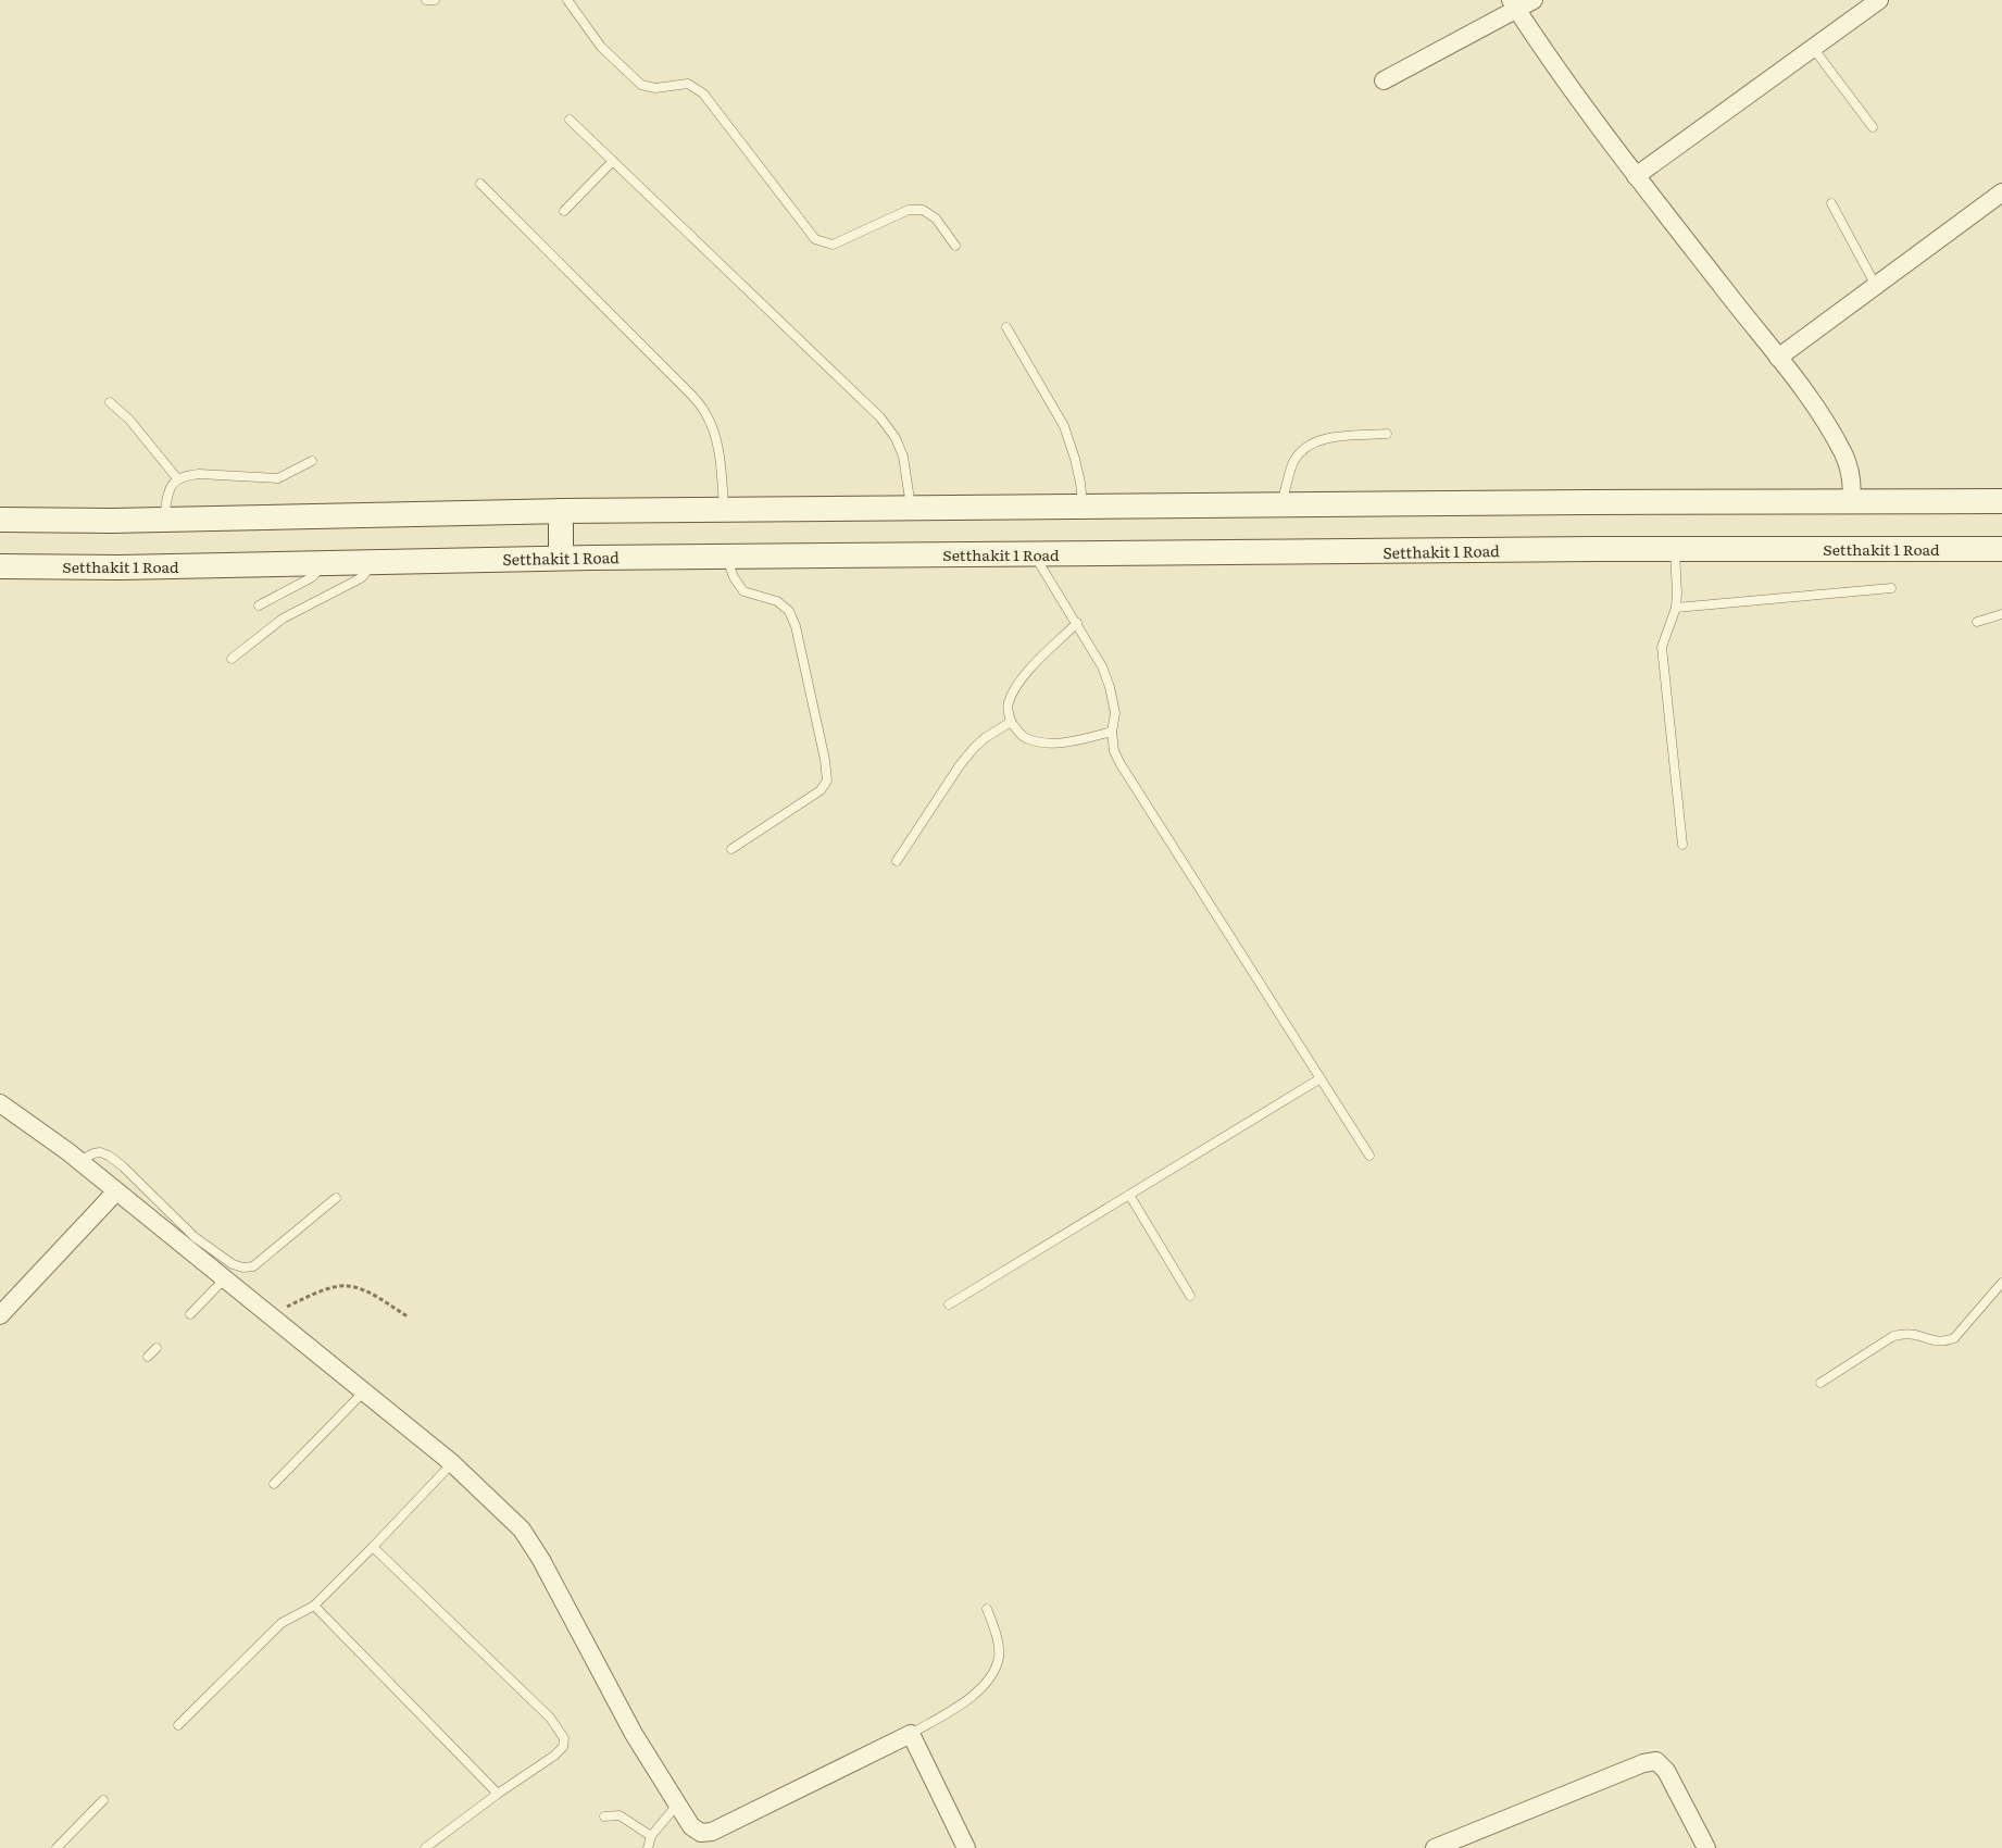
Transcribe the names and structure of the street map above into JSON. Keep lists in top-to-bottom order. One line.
{"streets":{"main road":["Setthakit 1 Road"]}}
